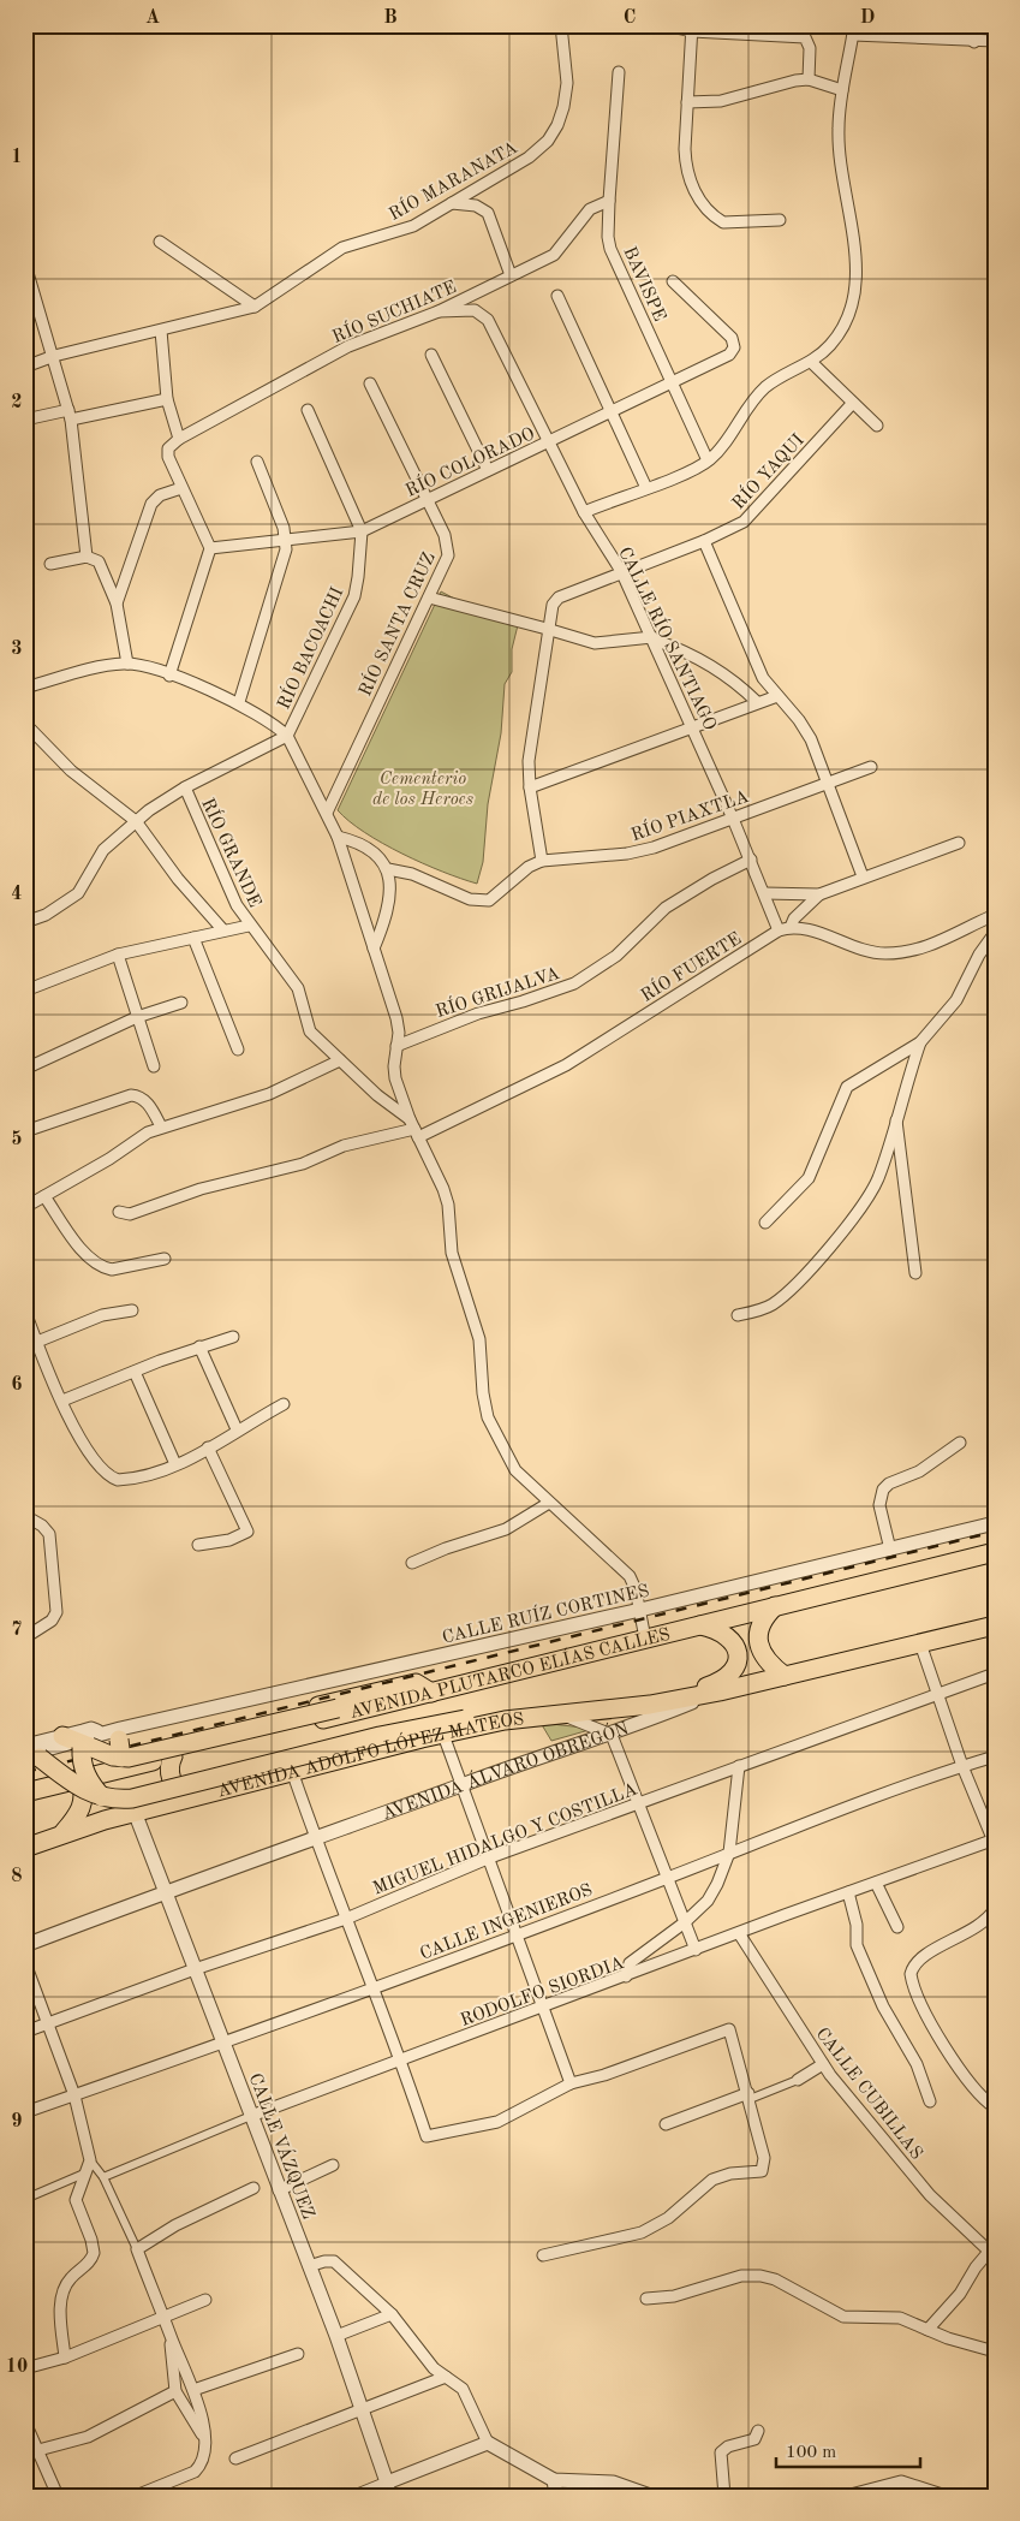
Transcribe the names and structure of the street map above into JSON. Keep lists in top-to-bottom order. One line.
{"streets":{"highway":["AVENIDA PLUTARCO ELÍAS CALLES","AVENIDA ADOLFO LÓPEZ MATEOS","AVENIDA ÁLVARO OBREGÓN"],"street":["RÍO MARANATA","BAVISPE","RÍO SUCHIATE","RÍO COLORADO","RÍO YAQUI","RÍO SANTA CRUZ","CALLE RÍO SANTIAGO","RÍO BACOACHI","RÍO PIAXTLA","RÍO GRANDE","RÍO FUERTE","RÍO GRIJALVA","CALLE RUÍZ CORTINES","MIGUEL HIDALGO Y COSTILLA","CALLE INGENIEROS","RODOLFO SIORDIA","CALLE CUBILLAS","CALLE VÁZQUEZ"]},"crossings":[["BAVISPE","RÍO SUCHIATE"],["BAVISPE","RÍO COLORADO"],["RÍO SUCHIATE","CALLE RÍO SANTIAGO"],["RÍO COLORADO","RÍO SANTA CRUZ"],["RÍO COLORADO","CALLE RÍO SANTIAGO"],["RÍO COLORADO","RÍO BACOACHI"],["RÍO YAQUI","CALLE RÍO SANTIAGO"],["RÍO YAQUI","RÍO PIAXTLA"],["CALLE RÍO SANTIAGO","RÍO PIAXTLA"],["CALLE RÍO SANTIAGO","RÍO FUERTE"],["CALLE RÍO SANTIAGO","RÍO GRIJALVA"],["RÍO BACOACHI","RÍO GRANDE"],["RÍO GRANDE","RÍO FUERTE"],["CALLE RUÍZ CORTINES","AVENIDA PLUTARCO ELÍAS CALLES"],["AVENIDA ADOLFO LÓPEZ MATEOS","AVENIDA ÁLVARO OBREGÓN"],["AVENIDA ADOLFO LÓPEZ MATEOS","CALLE VÁZQUEZ"],["AVENIDA ÁLVARO OBREGÓN","CALLE VÁZQUEZ"],["MIGUEL HIDALGO Y COSTILLA","CALLE VÁZQUEZ"],["CALLE INGENIEROS","CALLE VÁZQUEZ"],["RODOLFO SIORDIA","CALLE CUBILLAS"],["RODOLFO SIORDIA","CALLE VÁZQUEZ"]],"parks":["Cementerio de los Heroes"],"scale_bar":"100 m","grid":{"columns":["A","B","C","D"],"rows":["1","2","3","4","5","6","7","8","9","10"]}}
